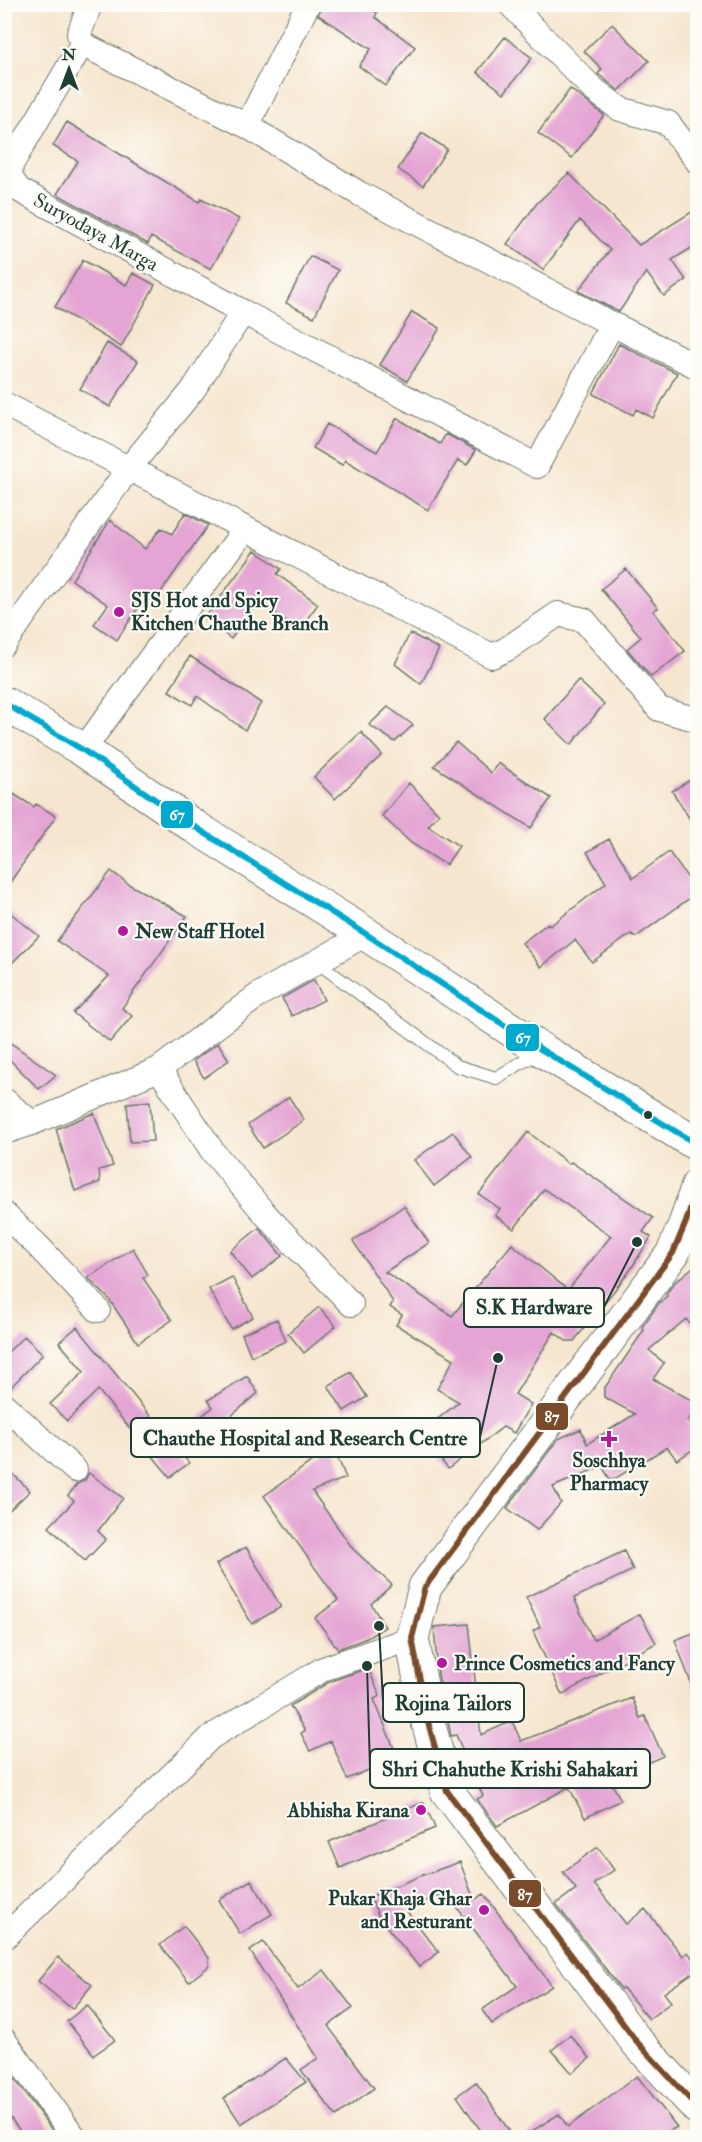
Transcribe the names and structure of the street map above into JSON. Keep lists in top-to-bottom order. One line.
{"streets":{"street":["Suryodaya Marga"]},"places":{"other":["SJS Hot and Spicy Kitchen Chauthe Branch","New Staff Hotel","S.K Hardware","Chauthe Hospital and Research Centre","Rojina Tailors","Prince Cosmetics and Fancy","Shri Chahuthe Krishi Sahakari","Abhisha Kirana","Pukar Khaja Ghar and Resturant"],"health":["Soschhya Pharmacy"]},"lines":["transit line 67","transit line 87"],"north":"top"}
